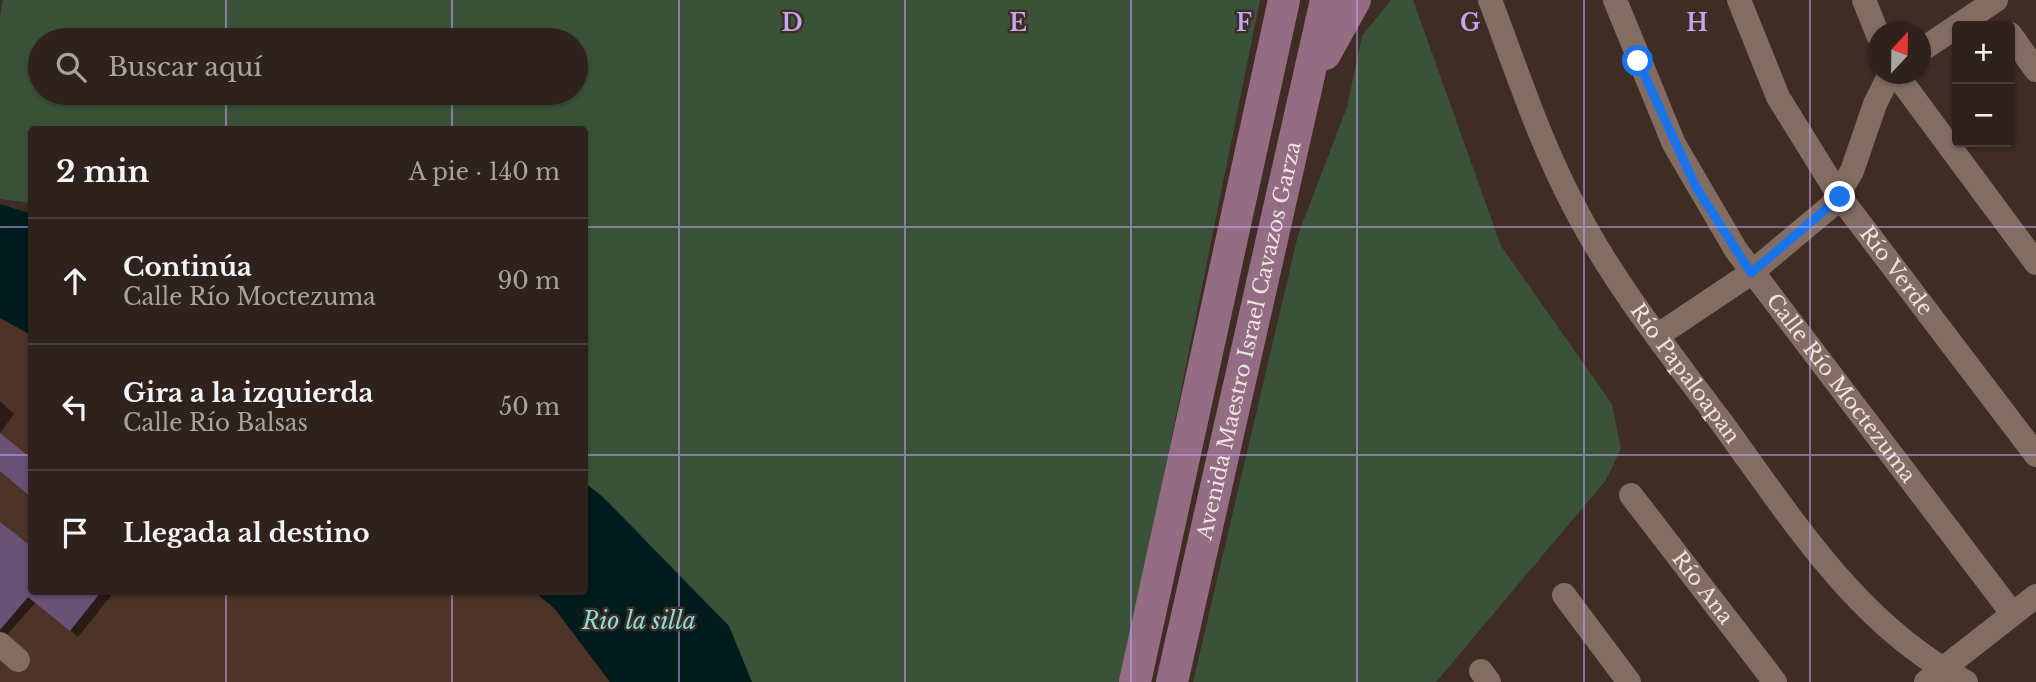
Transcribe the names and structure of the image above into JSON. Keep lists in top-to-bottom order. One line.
{"streets":{"main road":["Avenida Maestro Israel Cavazos Garza"],"street":["Río Verde","Río Papaloapan","Calle Río Moctezuma","Río Ana"]},"water":["Rio la silla"],"north":"top","page":{"map_buttons":["+","−"],"search":"Buscar aquí","heading":["2 min","A pie · 140 m"],"list":[["Continúa","Calle Río Moctezuma","90 m"],["Gira a la izquierda","Calle Río Balsas","50 m"],"Llegada al destino"]},"grid":{"columns":["D","E","F","G","H"]}}
